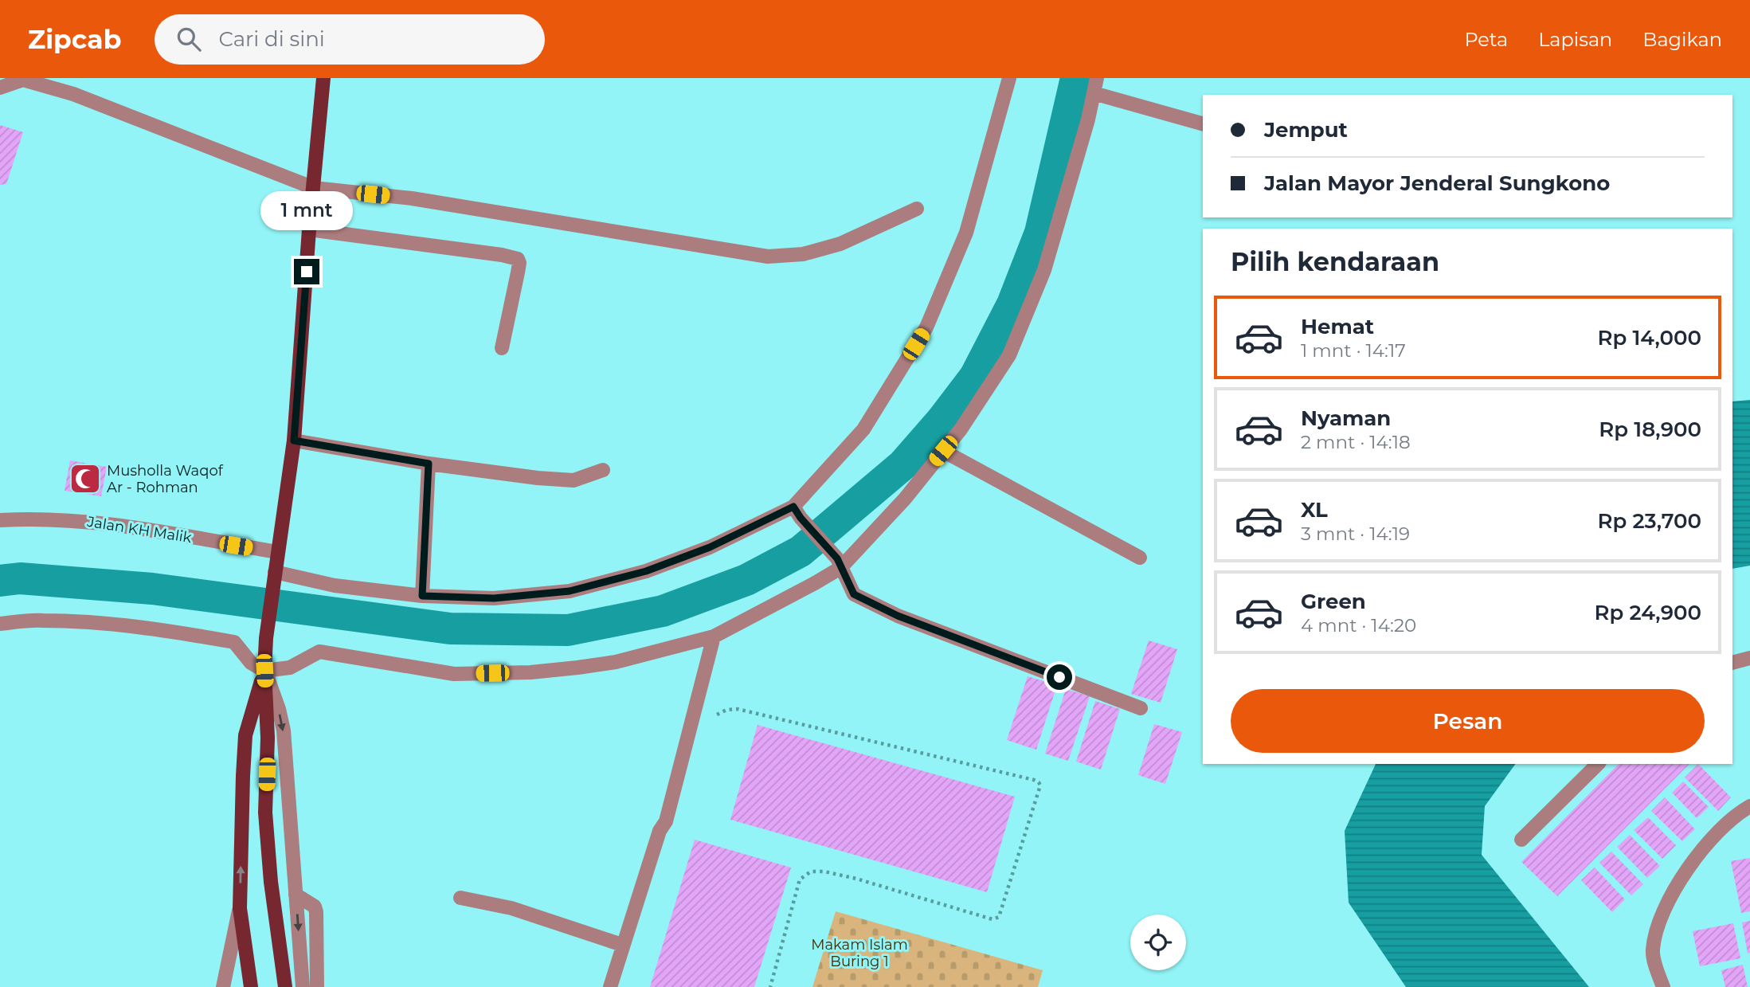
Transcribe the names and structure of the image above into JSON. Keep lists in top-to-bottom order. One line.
{"streets":{"street":["Jalan KH Malik"]},"parks":["Makam Islam Buring 1"],"places":{"mosque":["Musholla Waqof Ar - Rohman"]},"page":{"header":"Zipcab","search":"Cari di sini","nav":["Peta","Lapisan","Bagikan"],"banner":["Jemput","Jalan Mayor Jenderal Sungkono"],"bubble":"1 mnt","heading":"Pilih kendaraan","list":[{"name":"Hemat","note":"1 mnt · 14:17","value":"Rp 14,000"},{"name":"Nyaman","note":"2 mnt · 14:18","value":"Rp 18,900"},{"name":"XL","note":"3 mnt · 14:19","value":"Rp 23,700"},{"name":"Green","note":"4 mnt · 14:20","value":"Rp 24,900"}],"buttons":"Pesan"}}
